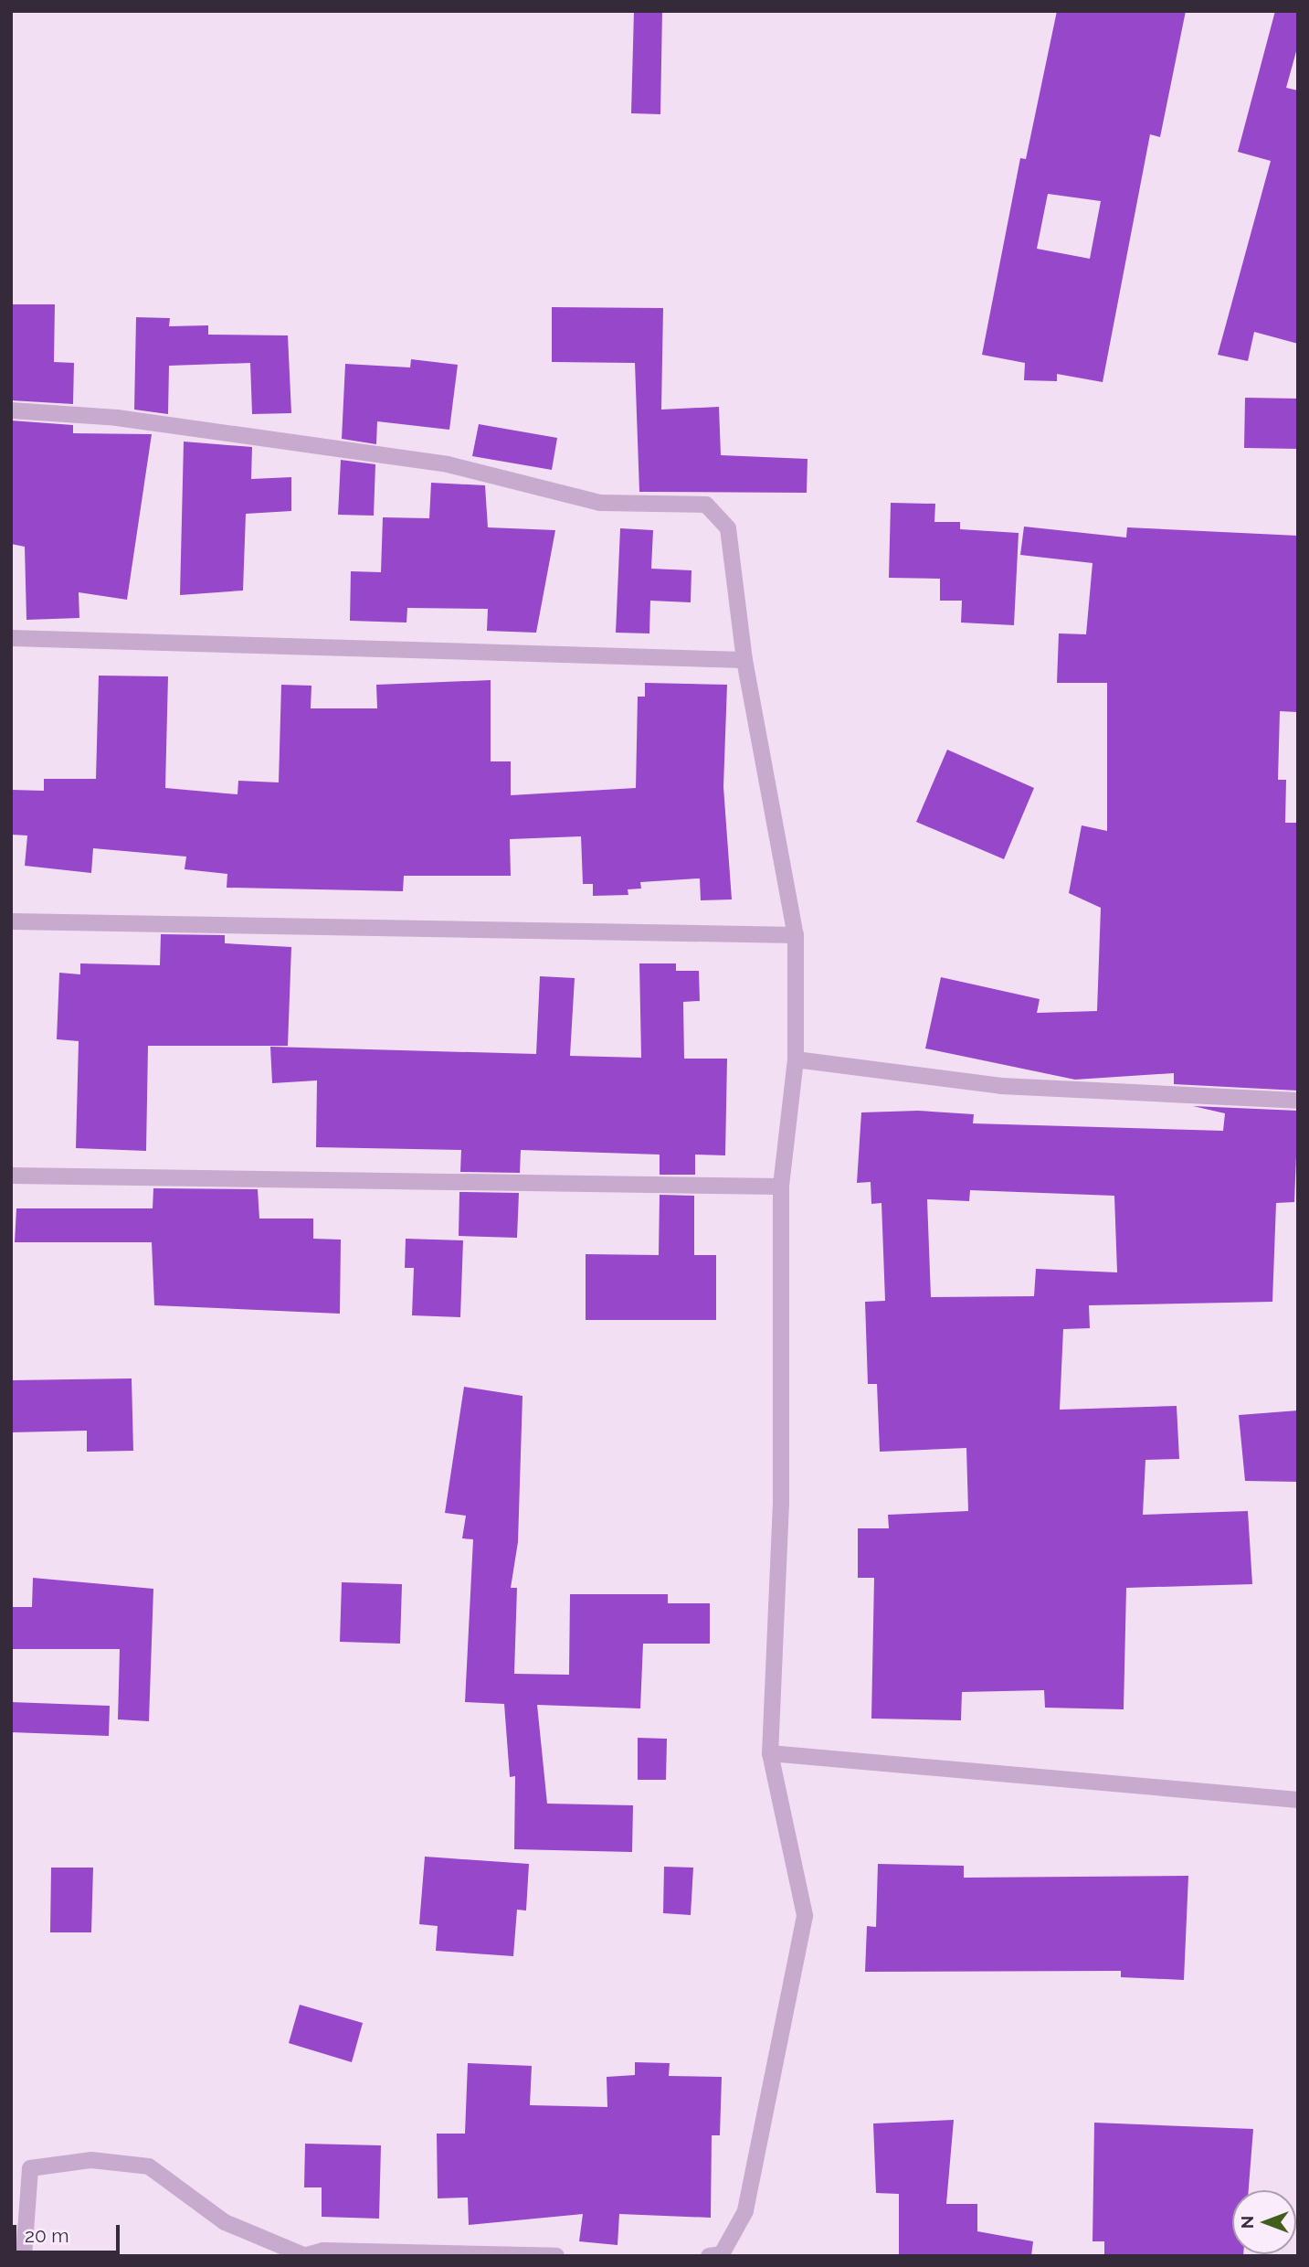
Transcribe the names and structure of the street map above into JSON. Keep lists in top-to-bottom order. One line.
{"scale_bar":"20 m","north":"left"}
